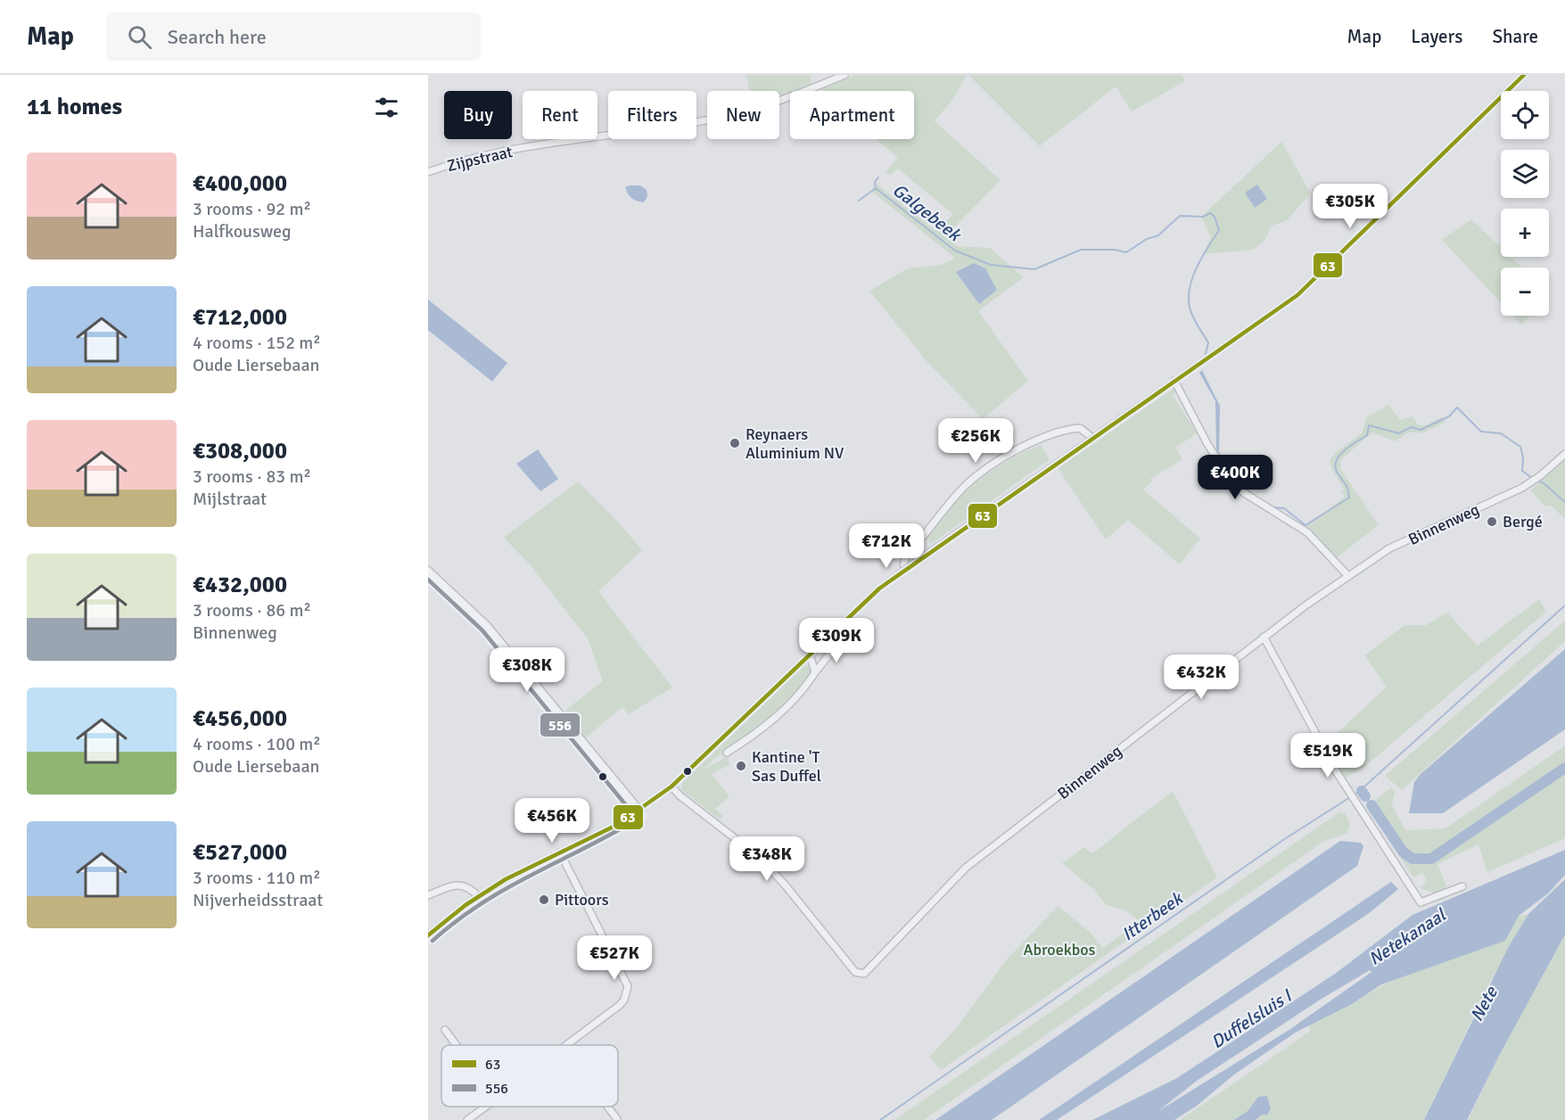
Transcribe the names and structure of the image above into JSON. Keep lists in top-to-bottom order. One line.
{"streets":{"street":["Zijpstraat","Binnenweg"]},"water":["Galgebeek","Itterbeek","Netekanaal","Nete","Duffelsluis I"],"parks":["Abroekbos"],"places":["Reynaers Aluminium NV","Bergé","Kantine 'T Sas Duffel","Pittoors"],"lines":["transit line 63","transit line 556"],"legend":["63","556"],"page":{"header":"Map","search":"Search here","nav":["Map","Layers","Share"],"heading":"11 homes","map_buttons":["+","−"],"chip":["Buy","Rent","Filters","New","Apartment"],"list":[{"name":"€400,000","note":"3 rooms · 92 m² · Halfkousweg"},{"name":"€712,000","note":"4 rooms · 152 m² · Oude Liersebaan"},{"name":"€308,000","note":"3 rooms · 83 m² · Mijlstraat"},{"name":"€432,000","note":"3 rooms · 86 m² · Binnenweg"},{"name":"€456,000","note":"4 rooms · 100 m² · Oude Liersebaan"},{"name":"€527,000","note":"3 rooms · 110 m² · Nijverheidsstraat"}],"price":["€305K","€256K","€400K","€712K","€309K","€308K","€432K","€519K","€456K","€348K","€527K"]}}
